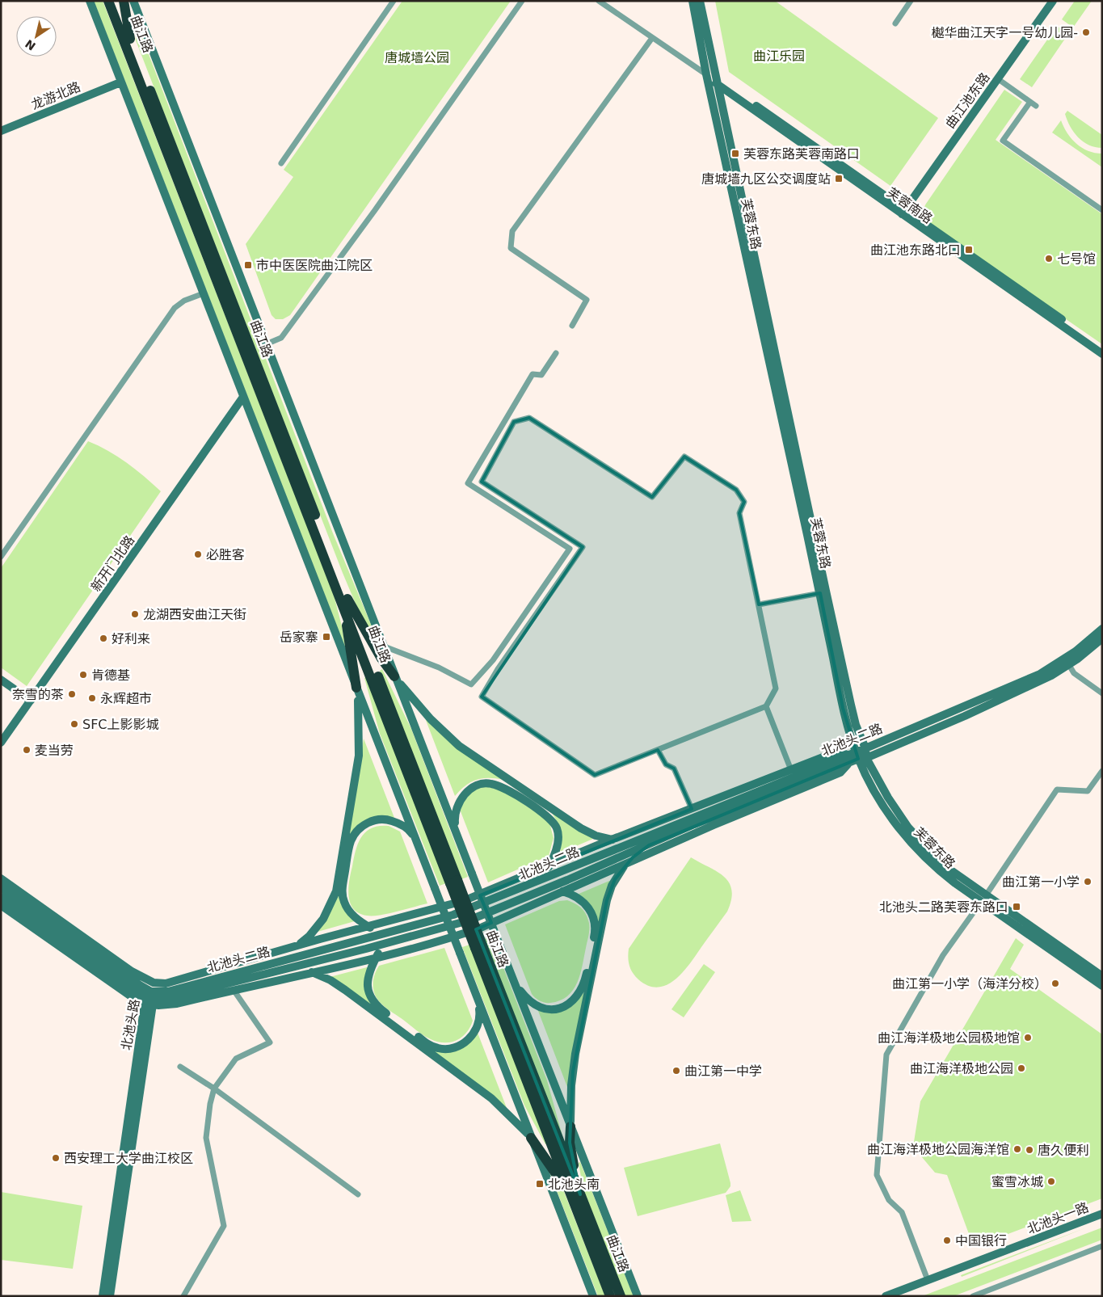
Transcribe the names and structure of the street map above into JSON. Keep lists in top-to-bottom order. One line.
{"streets":{"highway":["曲江路"],"main road":["龙游北路","曲江池东路","芙蓉南路","芙蓉东路","新开门北路","北池头二路","北池头路","北池头一路"]},"crossings":[["曲江池东路","芙蓉南路"],["芙蓉南路","芙蓉东路"],["芙蓉东路","北池头二路"],["北池头二路","北池头路"]],"parks":["曲江乐园","唐城墙公园"],"places":{"other":["樾华曲江天字一号幼儿园-","七号馆","必胜客","龙湖西安曲江天街","好利来","肯德基","奈雪的茶","永辉超市","SFC上影影城","麦当劳","曲江第一小学","曲江第一小学（海洋分校）","曲江海洋极地公园极地馆","曲江海洋极地公园","曲江第一中学","曲江海洋极地公园海洋馆","唐久便利","西安理工大学曲江校区","蜜雪冰城","中国银行"],"transit":["芙蓉东路芙蓉南路口","唐城墙九区公交调度站","曲江池东路北口","市中医医院曲江院区","岳家寨","北池头二路芙蓉东路口","北池头南"]},"north":"bottom left"}
